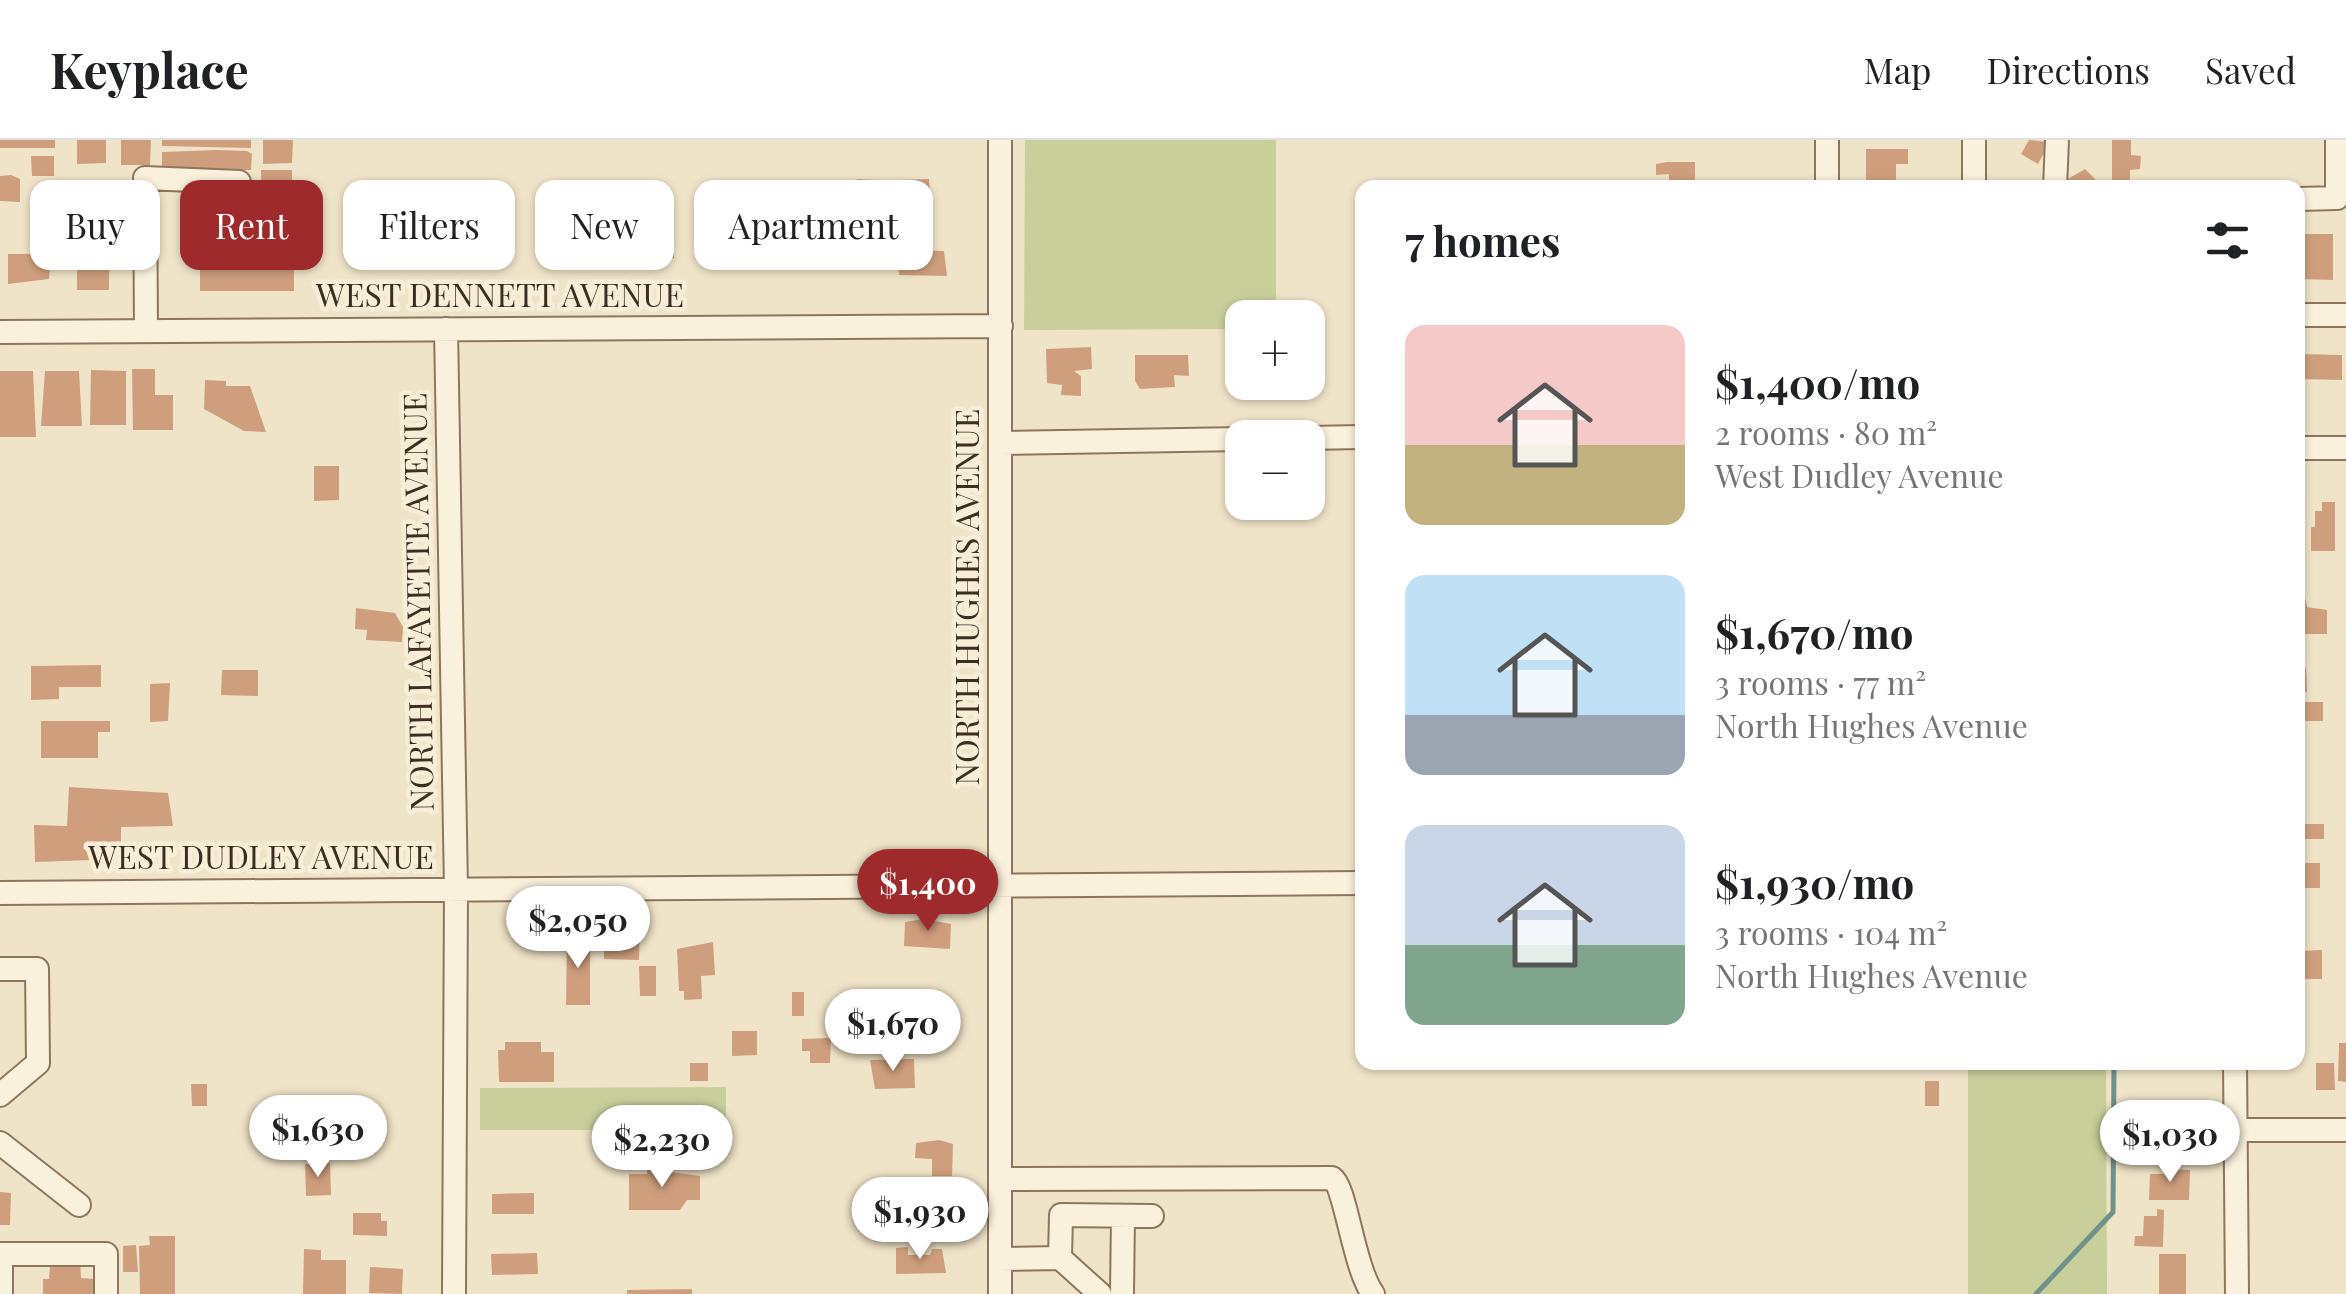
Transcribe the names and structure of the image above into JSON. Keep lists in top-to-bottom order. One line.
{"streets":{"street":["WEST DENNETT AVENUE","NORTH HUGHES AVENUE","NORTH LAFAYETTE AVENUE","WEST DUDLEY AVENUE"]},"crossings":[["WEST DENNETT AVENUE","NORTH HUGHES AVENUE"],["WEST DENNETT AVENUE","NORTH LAFAYETTE AVENUE"],["NORTH HUGHES AVENUE","WEST DUDLEY AVENUE"],["NORTH LAFAYETTE AVENUE","WEST DUDLEY AVENUE"]],"page":{"header":"Keyplace","nav":["Map","Directions","Saved"],"chip":["Buy","Rent","Filters","New","Apartment"],"heading":"7 homes","map_buttons":["+","−"],"list":[{"name":"$1,400/mo","note":"2 rooms · 80 m² · West Dudley Avenue"},{"name":"$1,670/mo","note":"3 rooms · 77 m² · North Hughes Avenue"},{"name":"$1,930/mo","note":"3 rooms · 104 m² · North Hughes Avenue"}],"price":["$1,400","$2,050","$1,670","$1,630","$1,030","$2,230","$1,930"]}}
